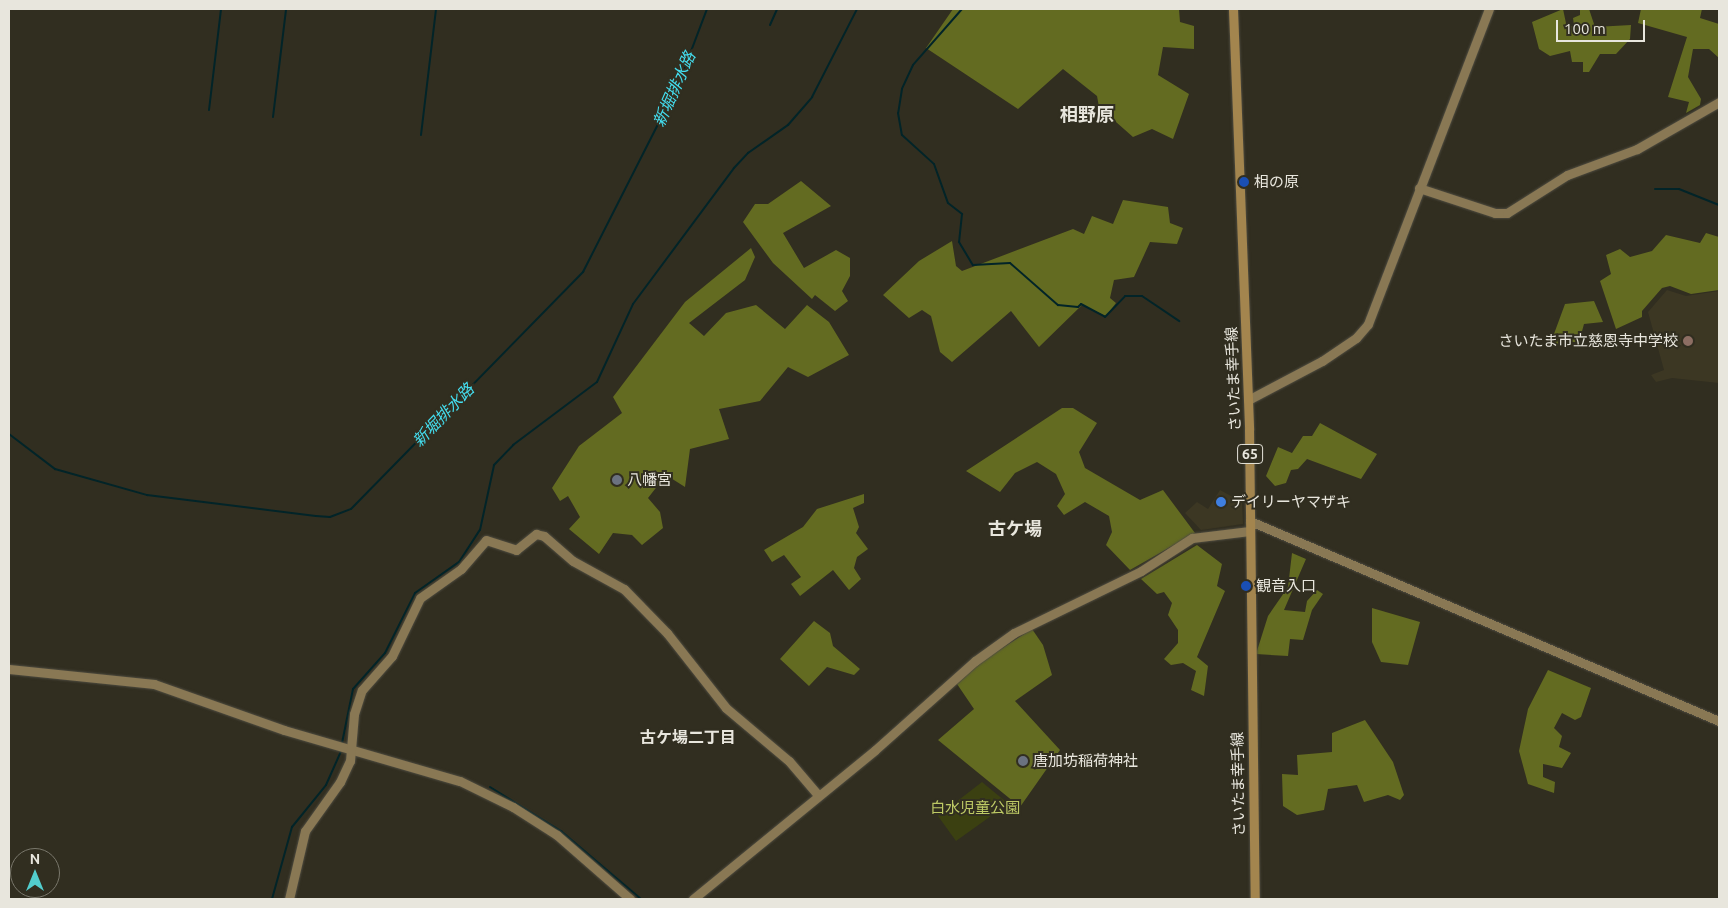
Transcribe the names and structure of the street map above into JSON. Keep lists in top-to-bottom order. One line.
{"streets":{"main road":["さいたま幸手線","65"]},"districts":["相野原","古ケ場","古ケ場二丁目"],"water":["新堀排水路"],"parks":["白水児童公園"],"places":["相の原","さいたま市立慈恩寺中学校","八幡宮","デイリーヤマザキ","観音入口","唐加坊稲荷神社"],"scale_bar":"100 m","north":"top"}
